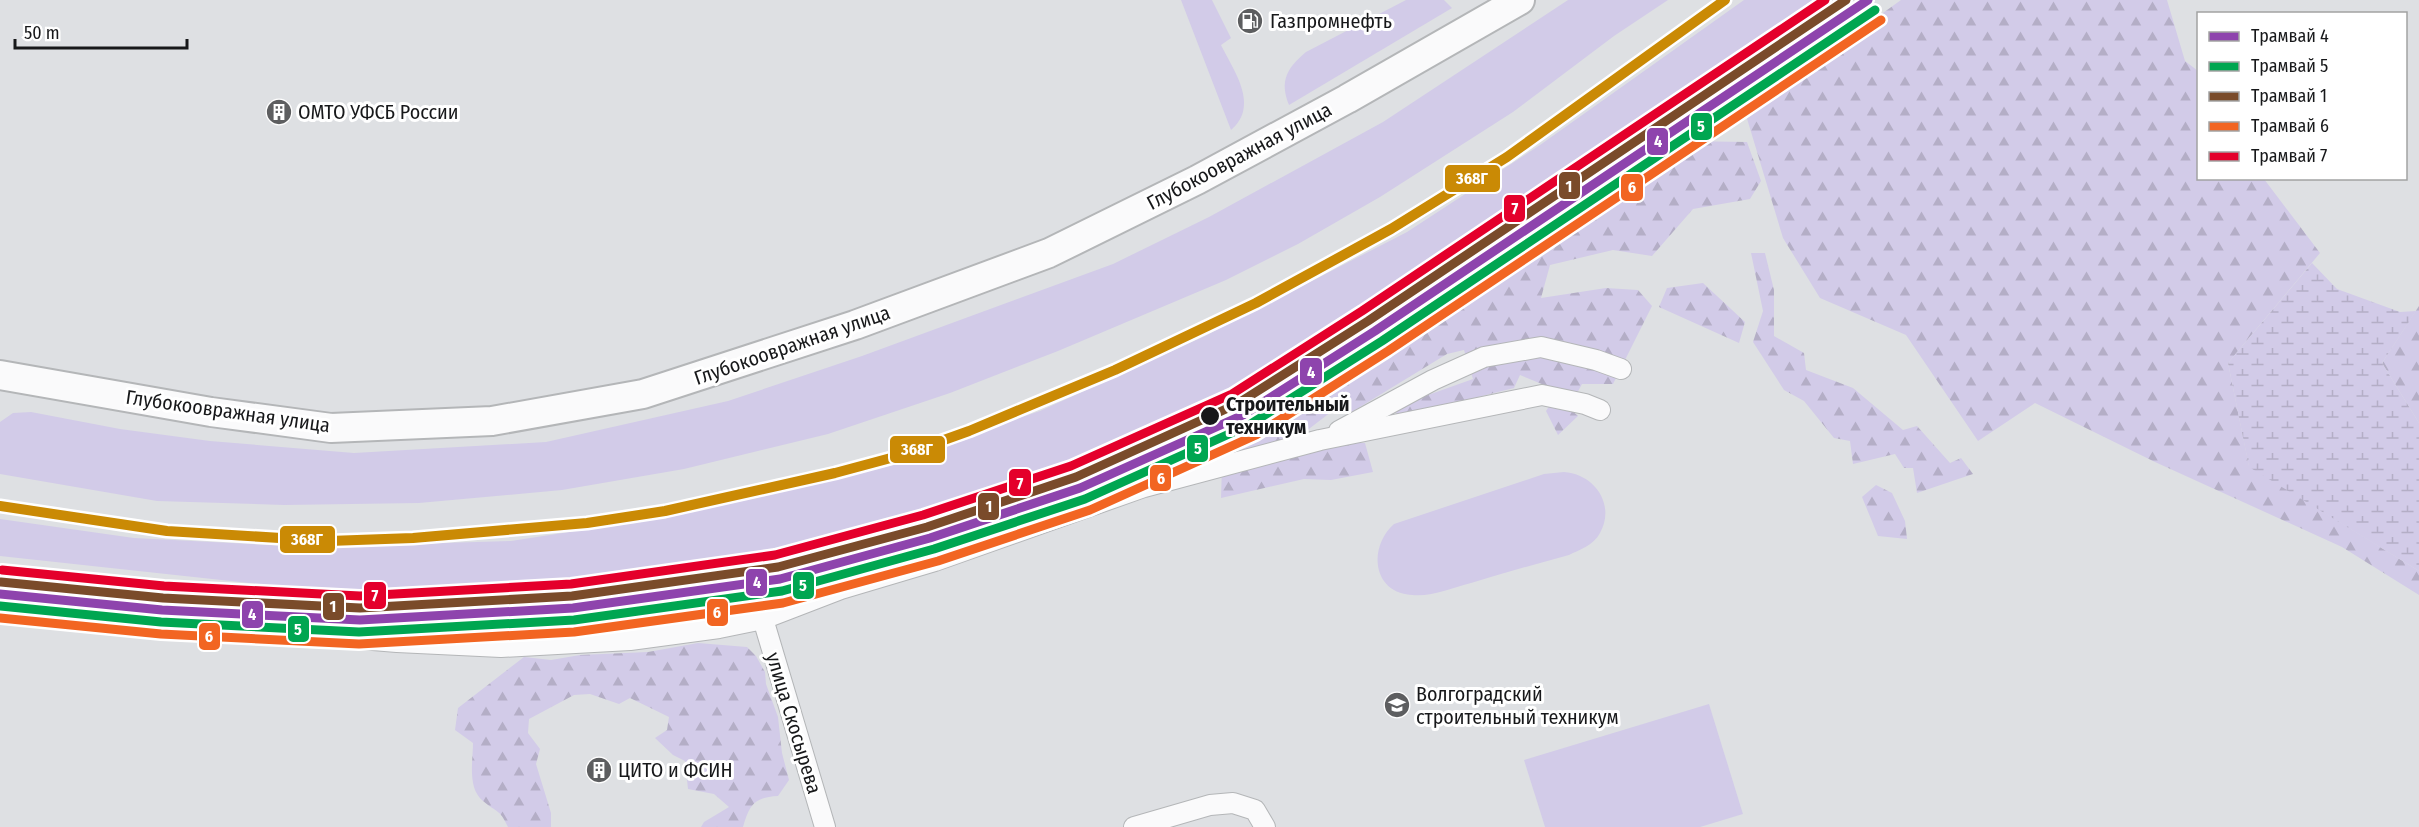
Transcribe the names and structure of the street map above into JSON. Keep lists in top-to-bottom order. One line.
{"streets":{"main road":["Глубокоовражная улица"],"street":["улица Скосырева"]},"places":{"fuel station":["Газпромнефть"],"building":["ОМТО УФСБ России","ЦИТО и ФСИН"],"other":["Строительный техникум"],"school or university":["Волгоградский строительный техникум"]},"lines":["tram line 4","tram line 1","tram line 7","transit line 368Г","tram line 5","tram line 6"],"legend":["Трамвай 4","Трамвай 5","Трамвай 1","Трамвай 6","Трамвай 7"],"scale_bar":"50 m"}
